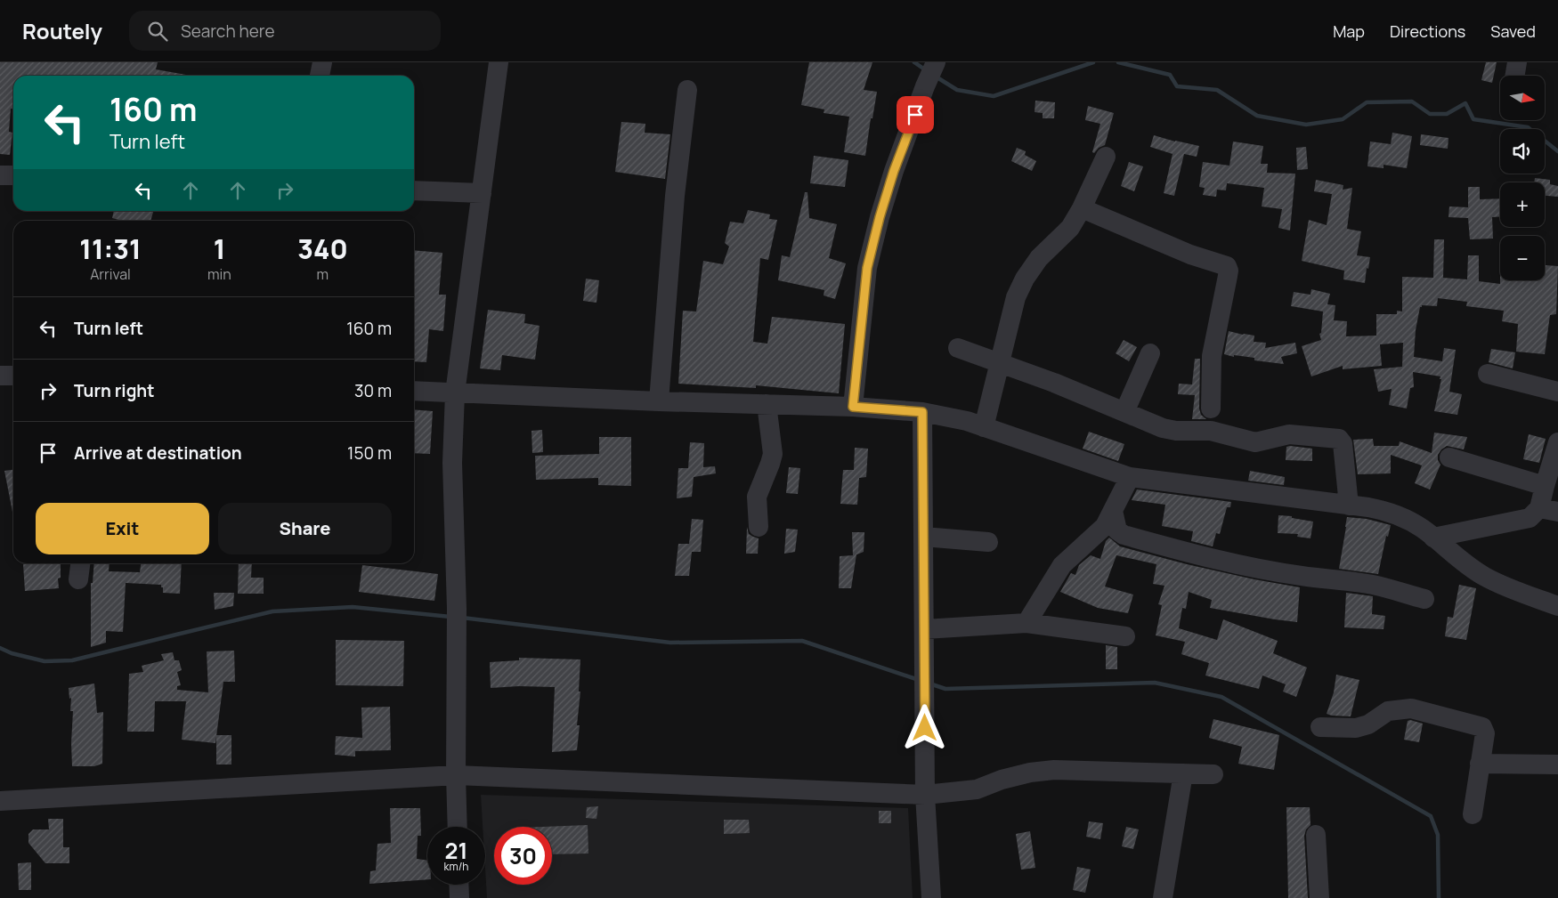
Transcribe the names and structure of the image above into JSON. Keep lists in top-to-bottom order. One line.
{"north":"right","page":{"header":"Routely","search":"Search here","nav":["Map","Directions","Saved"],"map_buttons":["+","−"],"turn":["160 m","Turn left"],"eta":["11:31","Arrival","1","min","340","m"],"list":[{"name":"Turn left","value":"160 m"},{"name":"Turn right","value":"30 m"},{"name":"Arrive at destination","value":"150 m"}],"buttons":["Exit","Share"],"speed":"21 km/h","limit":"30"}}
